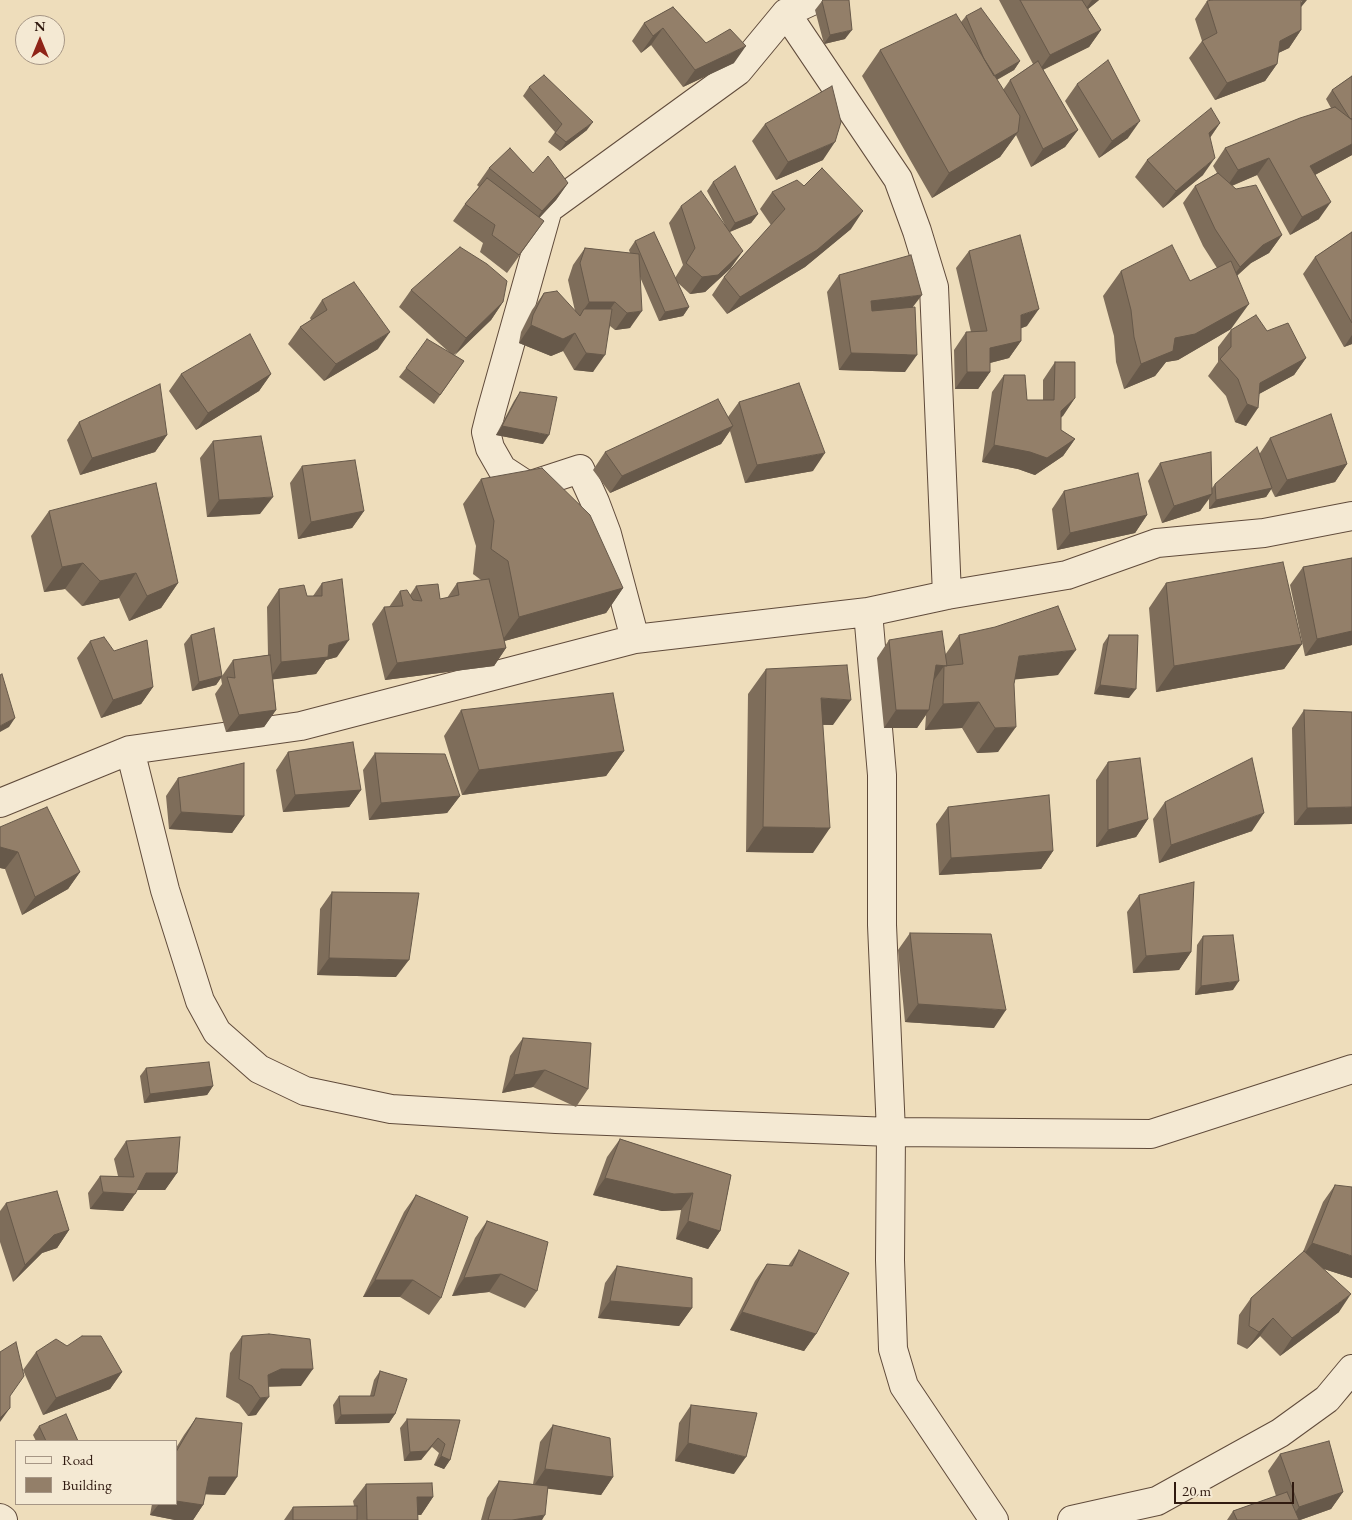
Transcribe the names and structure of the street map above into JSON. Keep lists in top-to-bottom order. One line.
{"legend":["Road","Building"],"scale_bar":"20 m","north":"top"}
